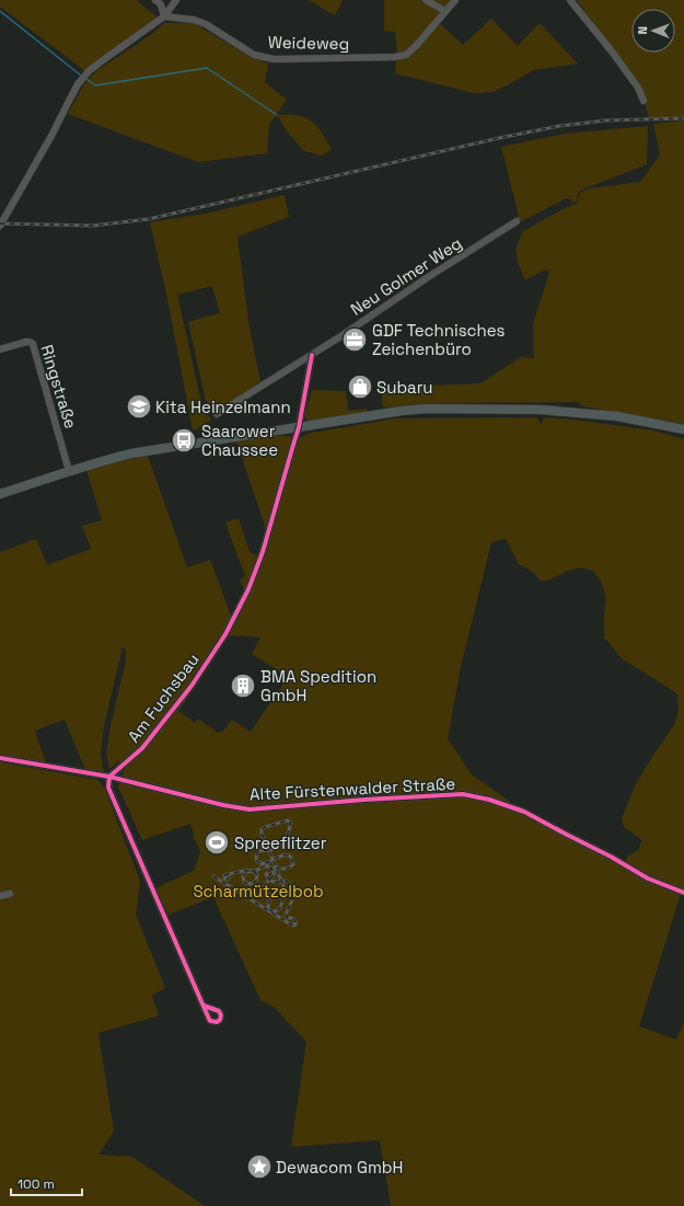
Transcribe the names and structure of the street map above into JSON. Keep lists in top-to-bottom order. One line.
{"streets":{"street":["Weideweg","Neu Golmer Weg","Ringstraße","Am Fuchsbau","Alte Fürstenwalder Straße"]},"crossings":[["Am Fuchsbau","Alte Fürstenwalder Straße"]],"parks":["Scharmützelbob"],"places":{"office":["GDF Technisches Zeichenbüro"],"shop":["Subaru"],"school or university":["Kita Heinzelmann"],"bus stop":["Saarower Chaussee"],"building":["BMA Spedition GmbH"],"sports":["Spreeflitzer"],"place":["Dewacom GmbH"]},"scale_bar":"100 m","north":"left"}
